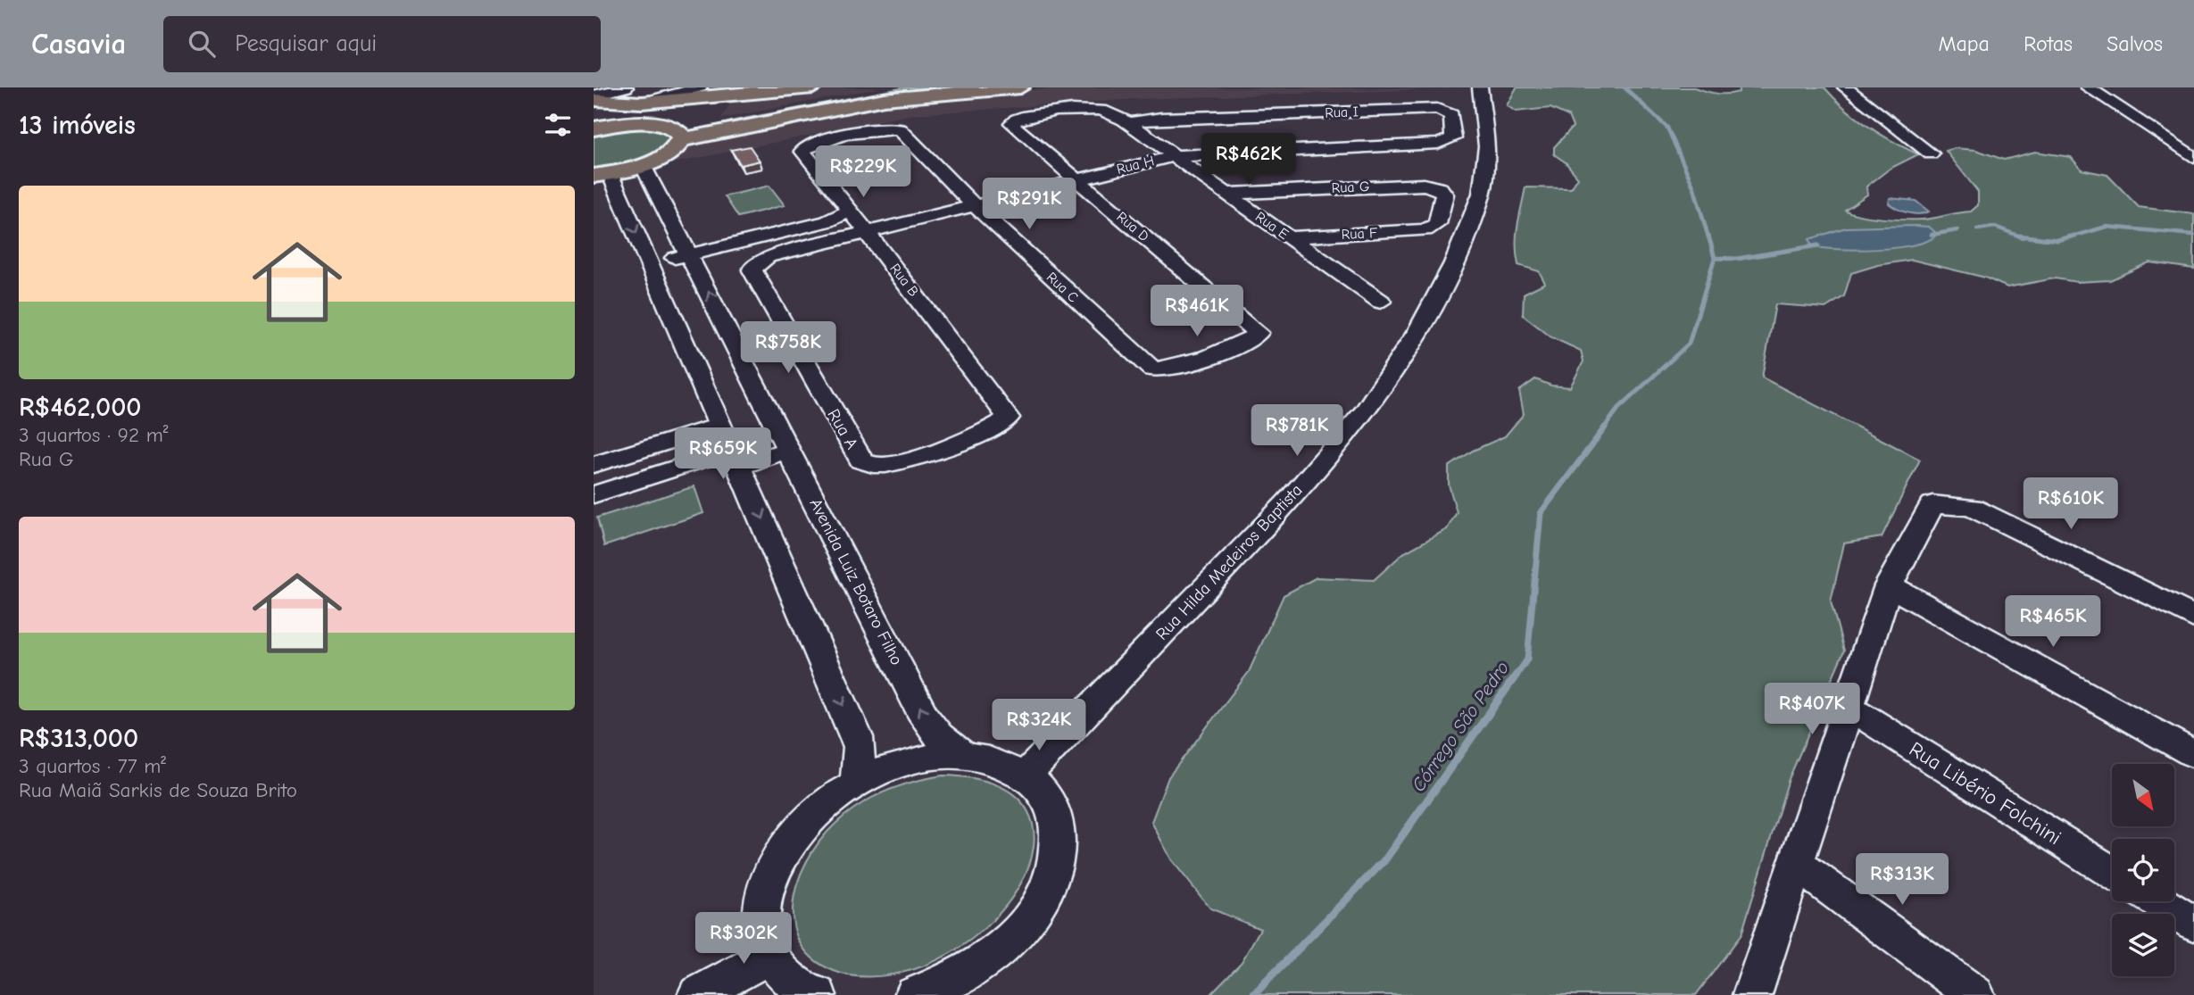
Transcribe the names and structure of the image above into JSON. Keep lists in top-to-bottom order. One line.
{"streets":{"street":["Rua I","Rua H","Rua G","Rua E","Rua D","Rua F","Rua B","Rua C","Rua A","Rua Hilda Medeiros Baptista","Avenida Luiz Botaro Filho","Rua Libério Folchini"]},"crossings":[["Rua I","Rua H"],["Rua I","Rua E"],["Rua H","Rua E"],["Rua H","Rua D"],["Rua H","Rua B"],["Rua H","Rua C"],["Rua H","Rua A"],["Rua G","Rua E"],["Rua G","Rua F"],["Rua E","Rua D"],["Rua E","Rua F"],["Rua D","Rua C"],["Rua B","Rua C"],["Rua B","Rua A"]],"water":["Córrego São Pedro"],"north":"bottom right","page":{"header":"Casavia","search":"Pesquisar aqui","nav":["Mapa","Rotas","Salvos"],"heading":"13 imóveis","price":["R$462K","R$229K","R$291K","R$461K","R$758K","R$781K","R$659K","R$610K","R$465K","R$407K","R$324K","R$313K","R$302K"],"list":[{"name":"R$462,000","note":"3 quartos · 92 m² · Rua G"},{"name":"R$313,000","note":"3 quartos · 77 m² · Rua Maiã Sarkis de Souza Brito"}]}}
